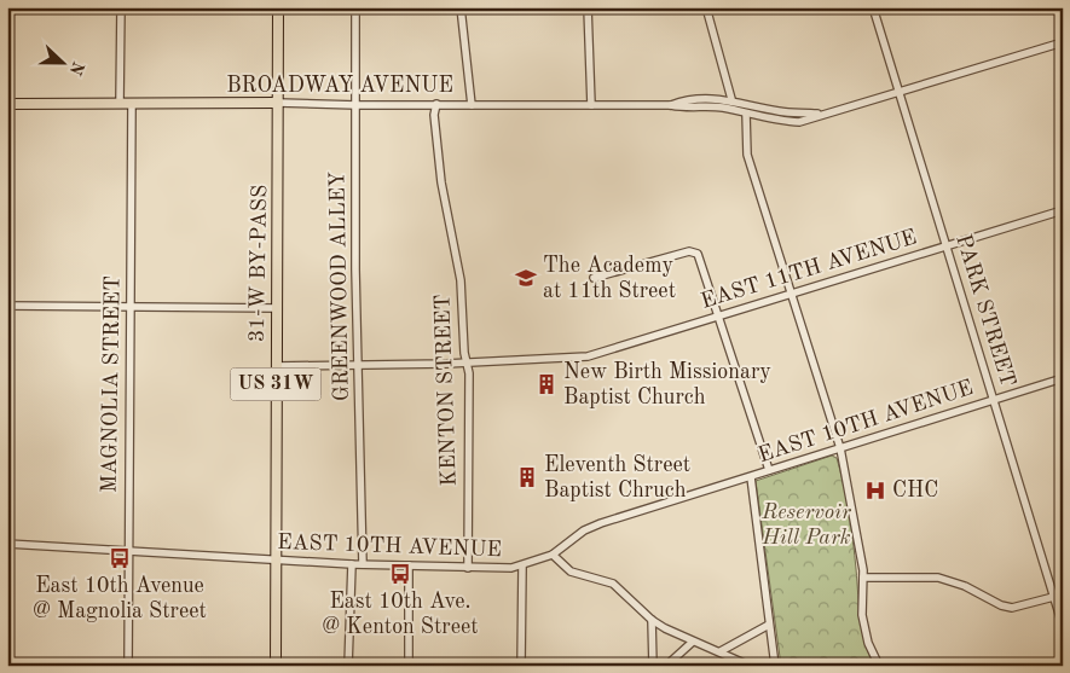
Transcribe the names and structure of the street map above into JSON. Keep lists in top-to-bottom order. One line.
{"streets":{"main road":["BROADWAY AVENUE","31-W BY-PASS","US 31W"],"street":["EAST 11TH AVENUE","GREENWOOD ALLEY","PARK STREET","MAGNOLIA STREET","KENTON STREET","EAST 10TH AVENUE"]},"crossings":[["BROADWAY AVENUE","31-W BY-PASS"],["BROADWAY AVENUE","GREENWOOD ALLEY"],["BROADWAY AVENUE","PARK STREET"],["BROADWAY AVENUE","MAGNOLIA STREET"],["BROADWAY AVENUE","KENTON STREET"],["31-W BY-PASS","EAST 11TH AVENUE"],["31-W BY-PASS","EAST 10TH AVENUE"],["EAST 11TH AVENUE","GREENWOOD ALLEY"],["EAST 11TH AVENUE","PARK STREET"],["EAST 11TH AVENUE","KENTON STREET"],["GREENWOOD ALLEY","EAST 10TH AVENUE"],["PARK STREET","EAST 10TH AVENUE"],["MAGNOLIA STREET","EAST 10TH AVENUE"],["KENTON STREET","EAST 10TH AVENUE"]],"parks":["Reservoir Hill Park"],"places":{"school or university":["The Academy at 11th Street"],"building":["New Birth Missionary Baptist Church","Eleventh Street Baptist Chruch"],"hospital":["CHC"],"bus stop":["East 10th Avenue @ Magnolia Street","East 10th Ave. @ Kenton Street"]},"north":"right"}
